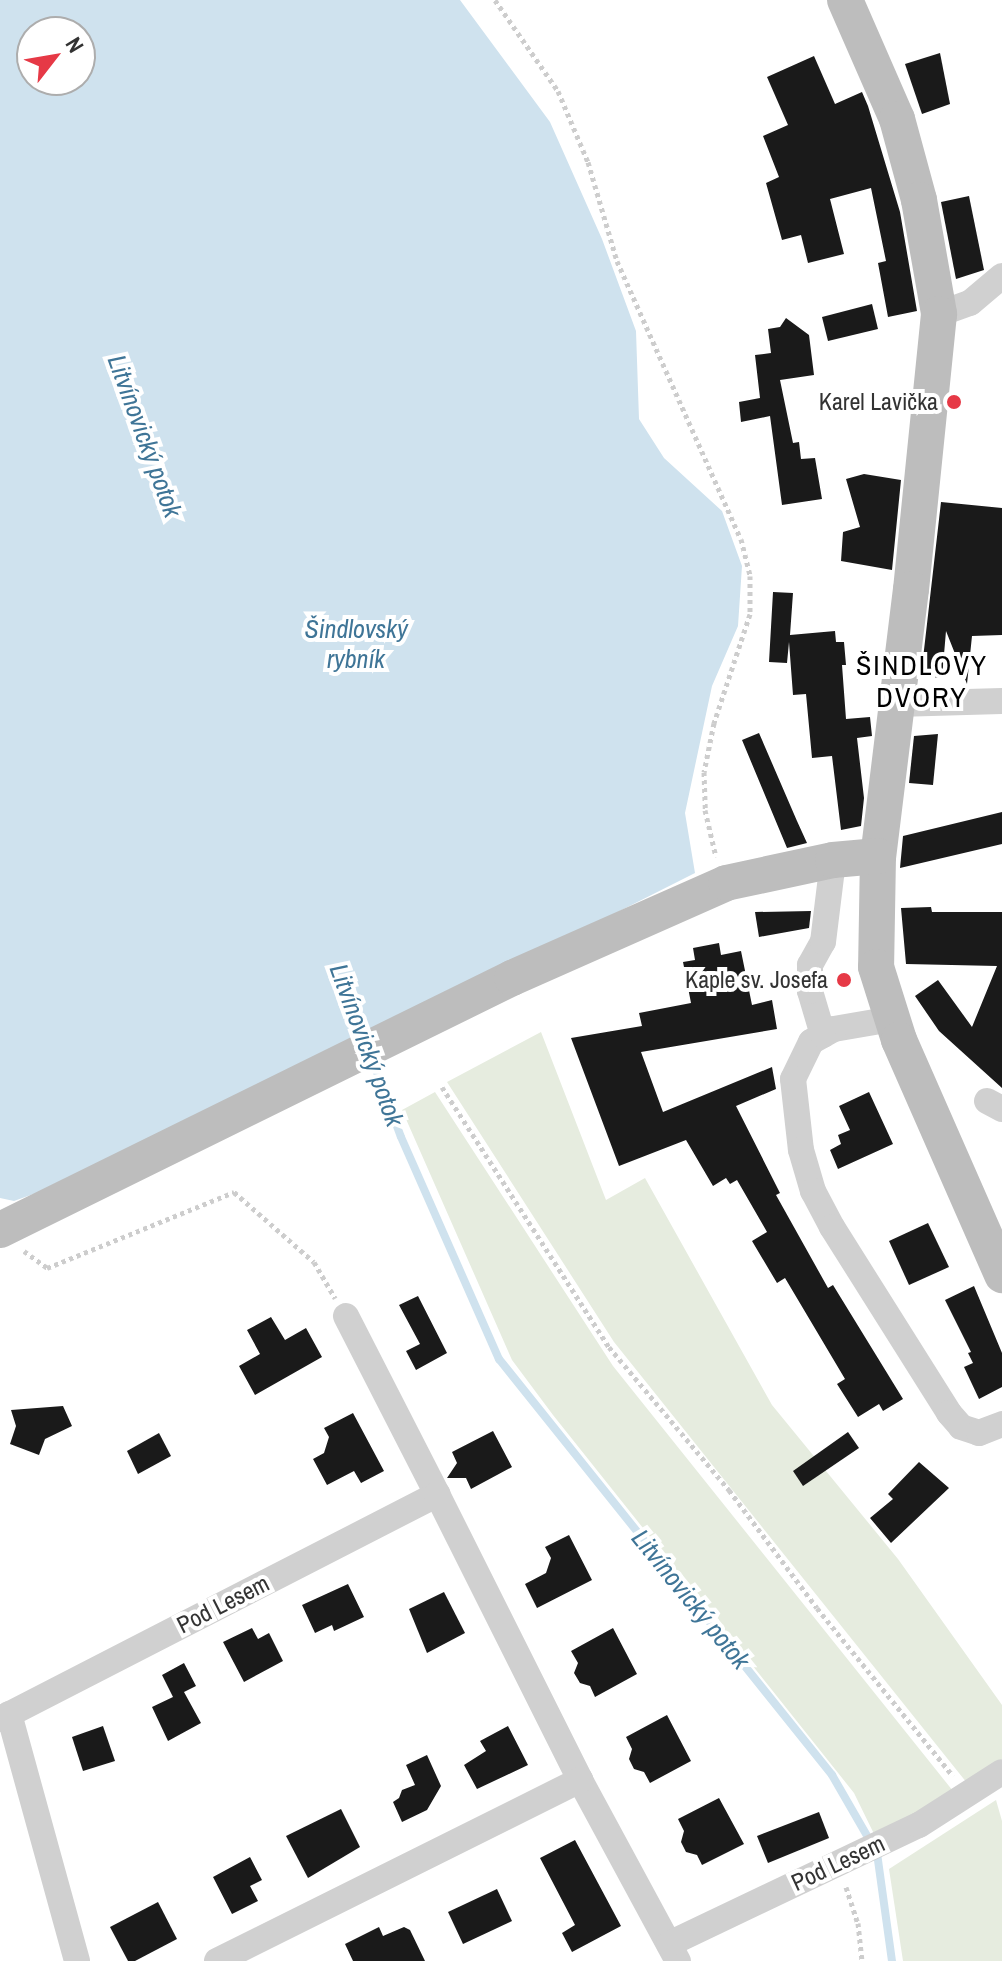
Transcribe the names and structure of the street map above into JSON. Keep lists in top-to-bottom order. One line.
{"streets":{"street":["Pod Lesem"]},"districts":["ŠINDLOVY DVORY"],"water":["Litvínovický potok","Šindlovský rybník"],"places":["Karel Lavička","Kaple sv. Josefa"],"north":"top right"}
